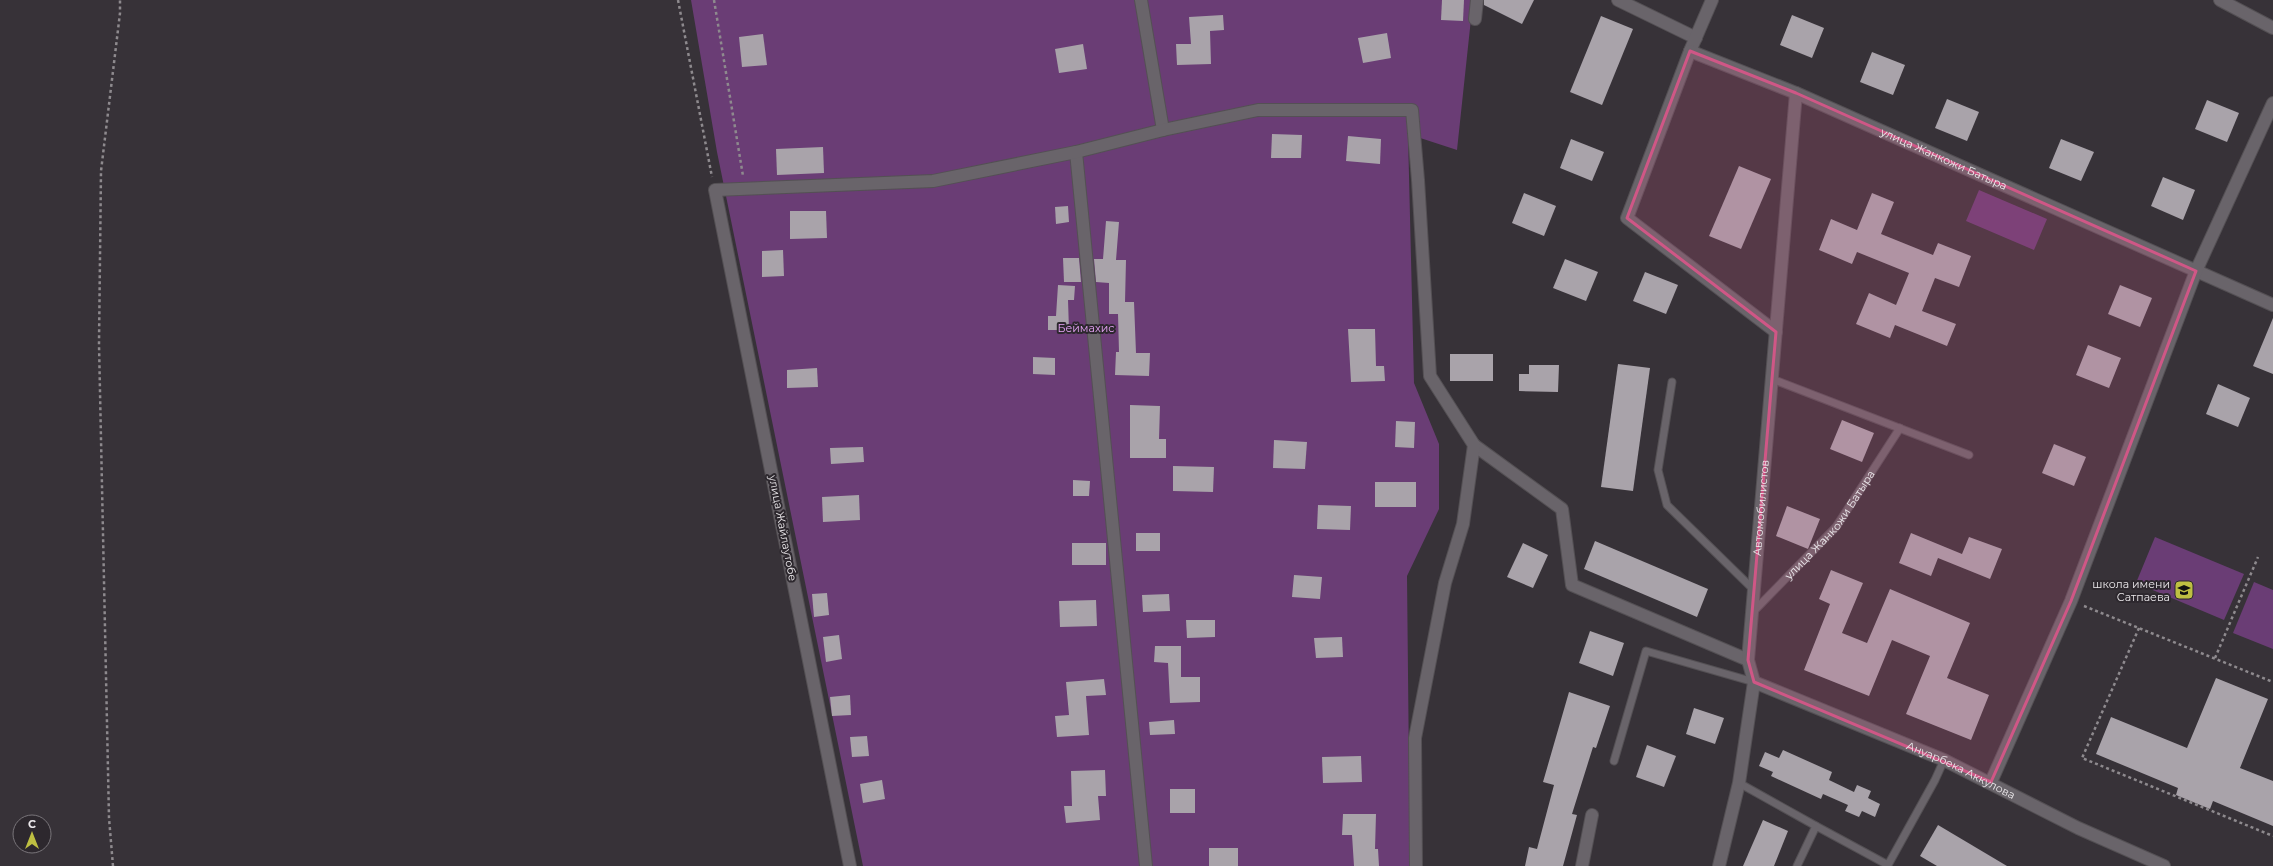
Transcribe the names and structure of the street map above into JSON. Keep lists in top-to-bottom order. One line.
{"streets":{"street":["улица Жанкожи Батыра","Автомобилистов","улица Жайлаутобе","Ануарбека Аккулова"]},"crossings":[["улица Жанкожи Батыра","Автомобилистов"],["Автомобилистов","Ануарбека Аккулова"]],"parks":["Беймахис"],"places":{"school or university":["школа имени Сатпаева"]},"north":"top"}
